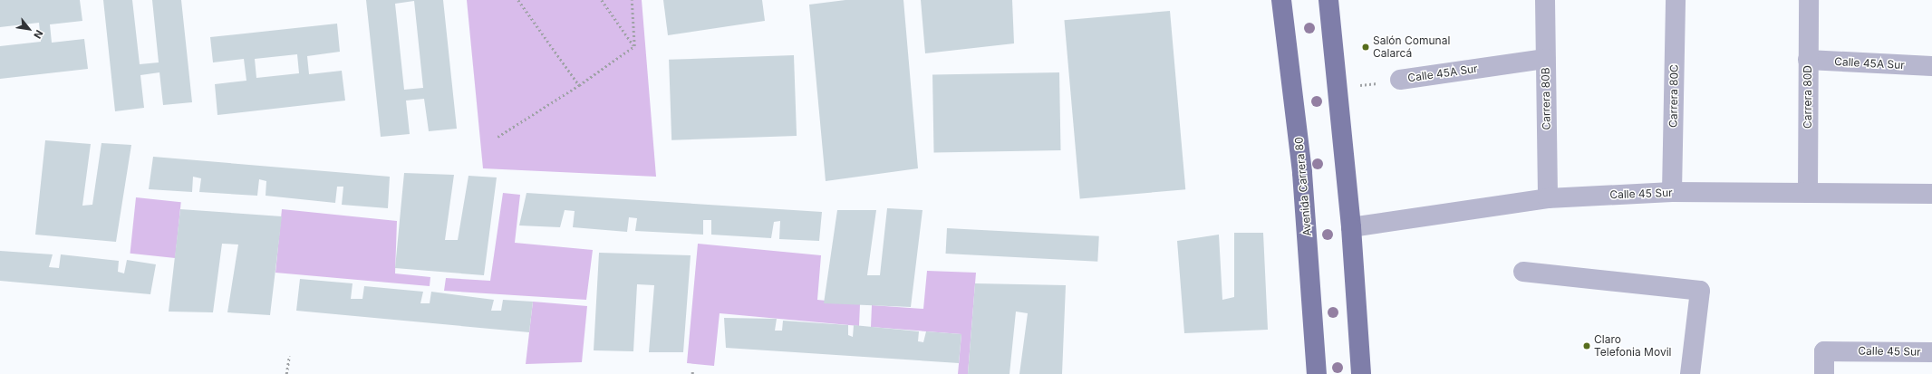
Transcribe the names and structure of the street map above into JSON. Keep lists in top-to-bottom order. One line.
{"streets":{"main road":["Avenida Carrera 80"],"street":["Calle 45A Sur","Carrera 80C","Carrera 80D","Carrera 80B","Calle 45 Sur"]},"crossings":[["Calle 45A Sur","Carrera 80D"],["Calle 45A Sur","Carrera 80B"],["Carrera 80C","Calle 45 Sur"],["Carrera 80D","Calle 45 Sur"],["Carrera 80B","Calle 45 Sur"]],"places":["Salón Comunal Calarcá","Claro Telefonia Movil"],"north":"bottom right"}
